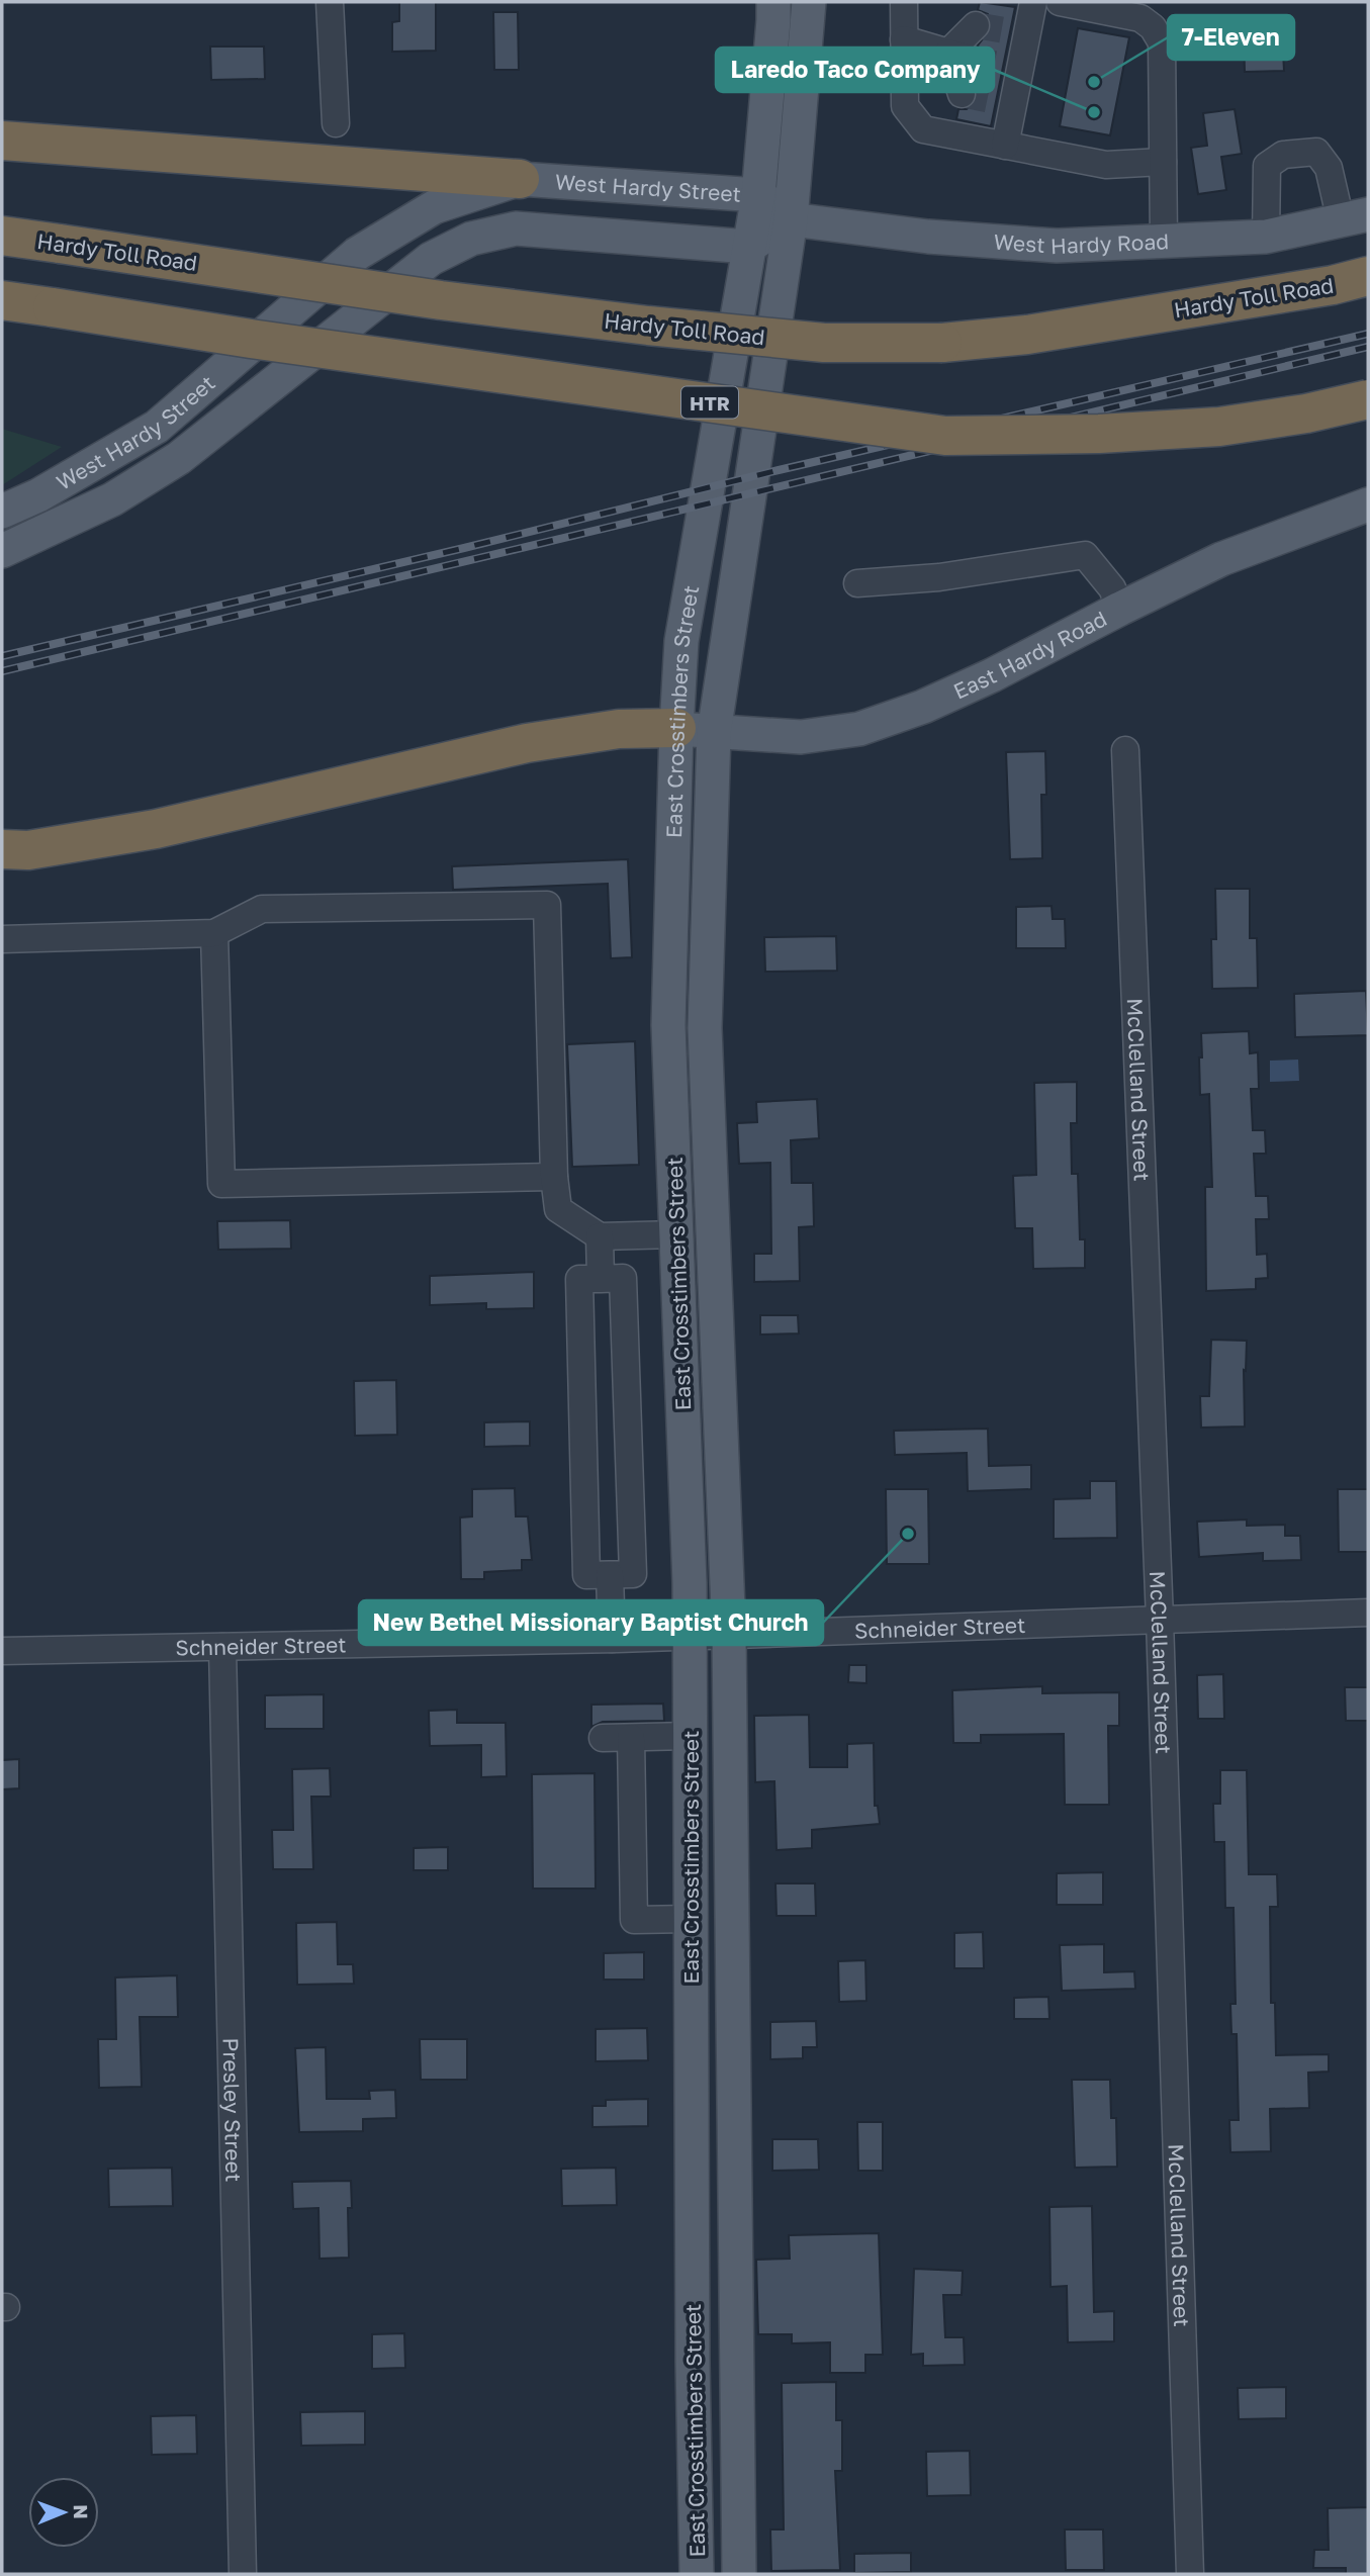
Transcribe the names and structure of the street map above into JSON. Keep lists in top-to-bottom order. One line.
{"streets":{"highway":["Hardy Toll Road","HTR"],"main road":["West Hardy Street","West Hardy Road","East Hardy Road","East Crosstimbers Street"],"street":["McClelland Street","Schneider Street","Presley Street"]},"crossings":[["West Hardy Street","West Hardy Road"],["West Hardy Street","East Crosstimbers Street"],["West Hardy Road","East Crosstimbers Street"],["East Hardy Road","East Crosstimbers Street"],["East Crosstimbers Street","Schneider Street"],["McClelland Street","Schneider Street"],["Schneider Street","Presley Street"]],"places":["7-Eleven","Laredo Taco Company","New Bethel Missionary Baptist Church"],"north":"right"}
